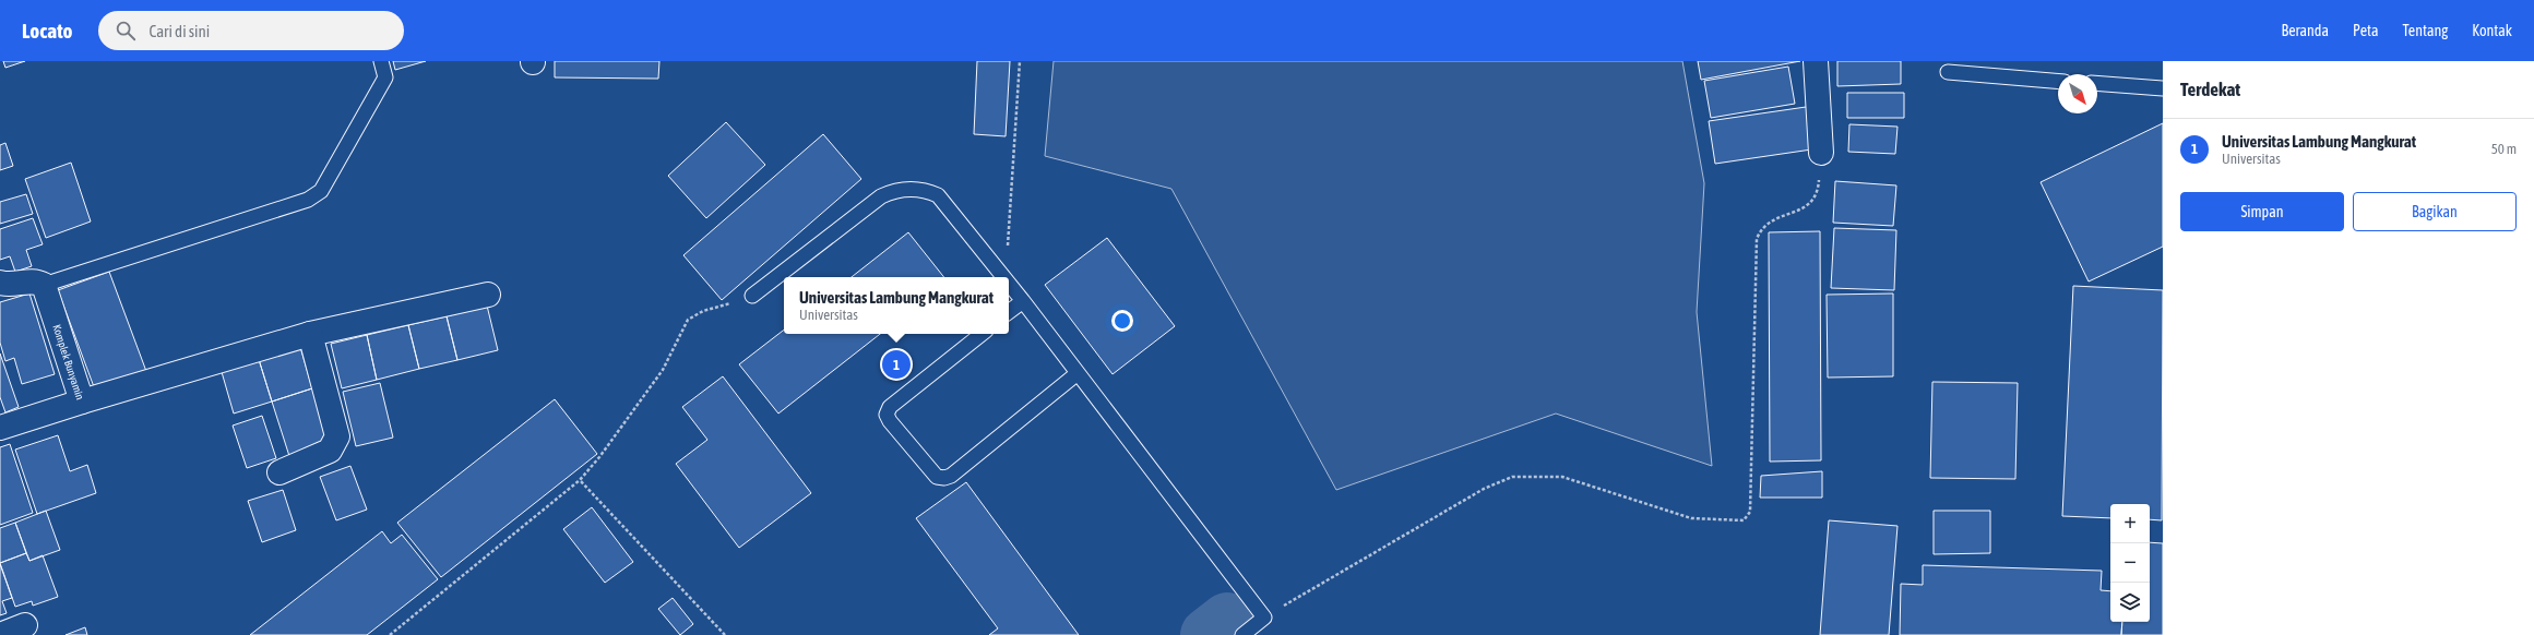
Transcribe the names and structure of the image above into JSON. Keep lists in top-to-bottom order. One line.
{"streets":{"street":["Komplek Bunyamin"]},"north":"bottom right","page":{"header":"Locato","search":"Cari di sini","nav":["Beranda","Peta","Tentang","Kontak"],"heading":"Terdekat","list":[{"mark":"1","name":"Universitas Lambung Mangkurat","note":"Universitas","value":"50 m"}],"buttons":["Simpan","Bagikan"],"popup":["Universitas Lambung Mangkurat","Universitas"],"pins":"1","map_buttons":["+","−"]}}
